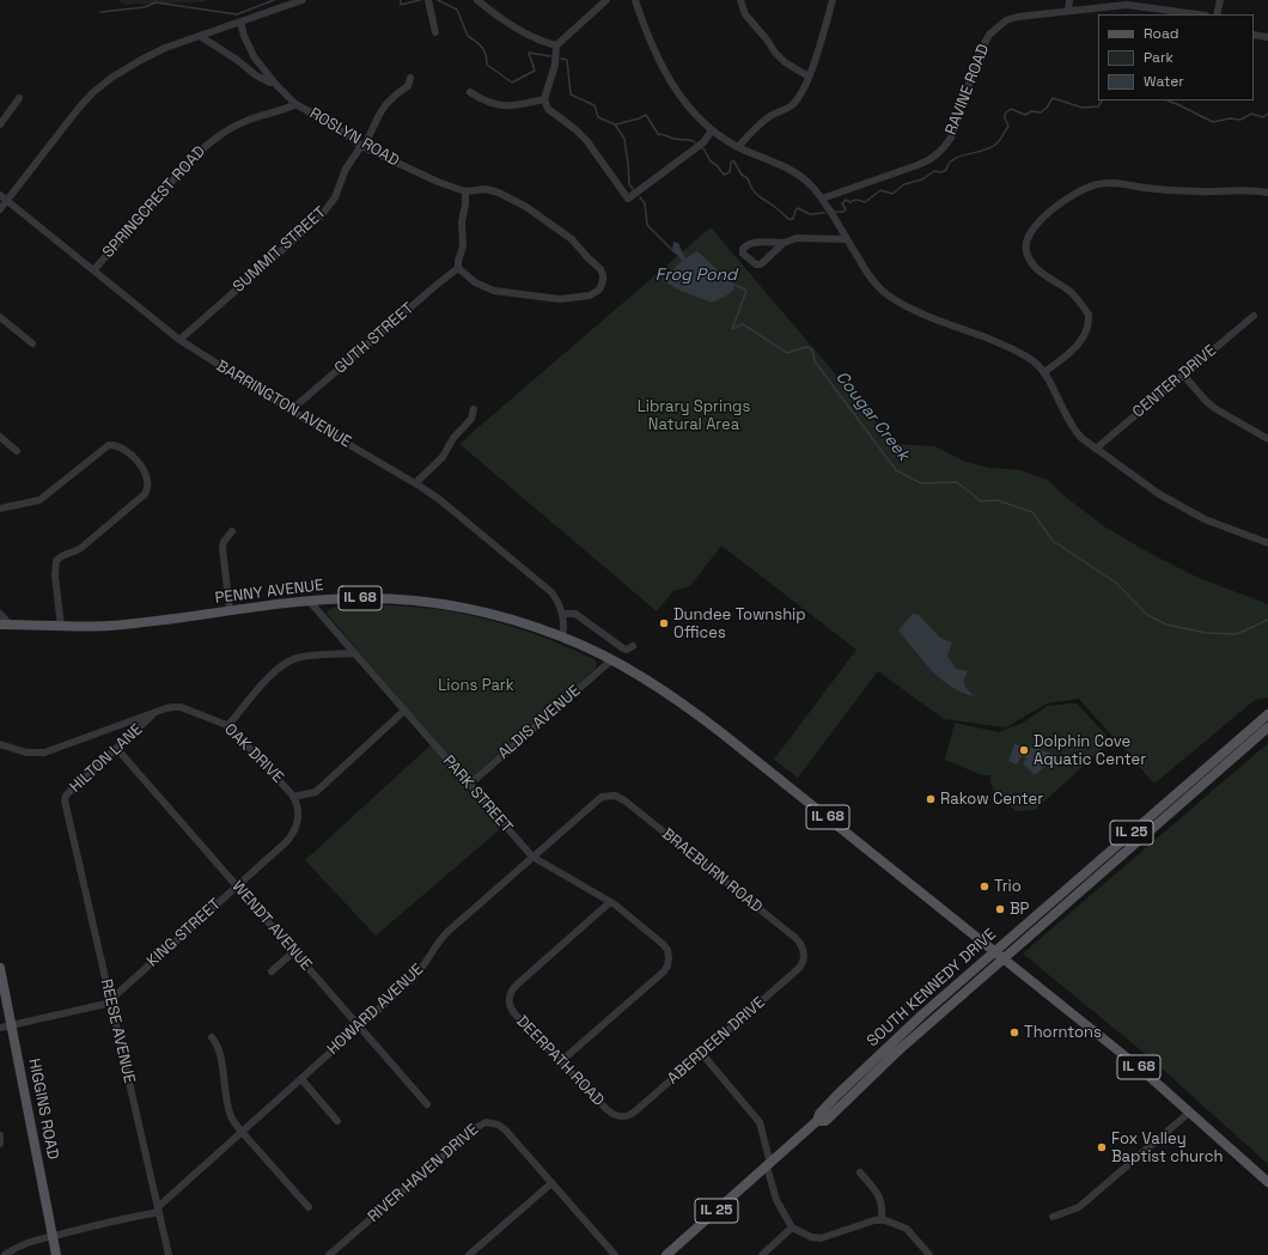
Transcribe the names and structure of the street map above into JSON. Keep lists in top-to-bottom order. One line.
{"streets":{"main road":["PENNY AVENUE","IL 68","IL 25","SOUTH KENNEDY DRIVE","HIGGINS ROAD"],"street":["RAVINE ROAD","ROSLYN ROAD","SPRINGCREST ROAD","SUMMIT STREET","GUTH STREET","CENTER DRIVE","BARRINGTON AVENUE","ALDIS AVENUE","OAK DRIVE","HILTON LANE","PARK STREET","BRAEBURN ROAD","WENDT AVENUE","KING STREET","HOWARD AVENUE","REESE AVENUE","ABERDEEN DRIVE","DEERPATH ROAD","RIVER HAVEN DRIVE"]},"crossings":[["ROSLYN ROAD","SPRINGCREST ROAD"],["ROSLYN ROAD","SUMMIT STREET"],["ROSLYN ROAD","GUTH STREET"],["SPRINGCREST ROAD","BARRINGTON AVENUE"],["SUMMIT STREET","BARRINGTON AVENUE"],["GUTH STREET","BARRINGTON AVENUE"],["BARRINGTON AVENUE","PENNY AVENUE"],["PENNY AVENUE","IL 68"],["PENNY AVENUE","ALDIS AVENUE"],["PENNY AVENUE","PARK STREET"],["PENNY AVENUE","SOUTH KENNEDY DRIVE"],["IL 68","SOUTH KENNEDY DRIVE"],["ALDIS AVENUE","PARK STREET"],["OAK DRIVE","HILTON LANE"],["OAK DRIVE","KING STREET"],["HILTON LANE","WENDT AVENUE"],["HILTON LANE","REESE AVENUE"],["PARK STREET","HOWARD AVENUE"],["PARK STREET","DEERPATH ROAD"],["BRAEBURN ROAD","HOWARD AVENUE"],["BRAEBURN ROAD","ABERDEEN DRIVE"],["WENDT AVENUE","KING STREET"],["WENDT AVENUE","HOWARD AVENUE"],["KING STREET","REESE AVENUE"],["KING STREET","HIGGINS ROAD"],["HOWARD AVENUE","REESE AVENUE"],["ABERDEEN DRIVE","DEERPATH ROAD"]],"water":["Frog Pond","Cougar Creek"],"parks":["Library Springs Natural Area","Lions Park"],"places":["Dundee Township Offices","Dolphin Cove Aquatic Center","Rakow Center","Trio","BP","Thorntons","Fox Valley Baptist church"],"legend":["Road","Park","Water"]}
